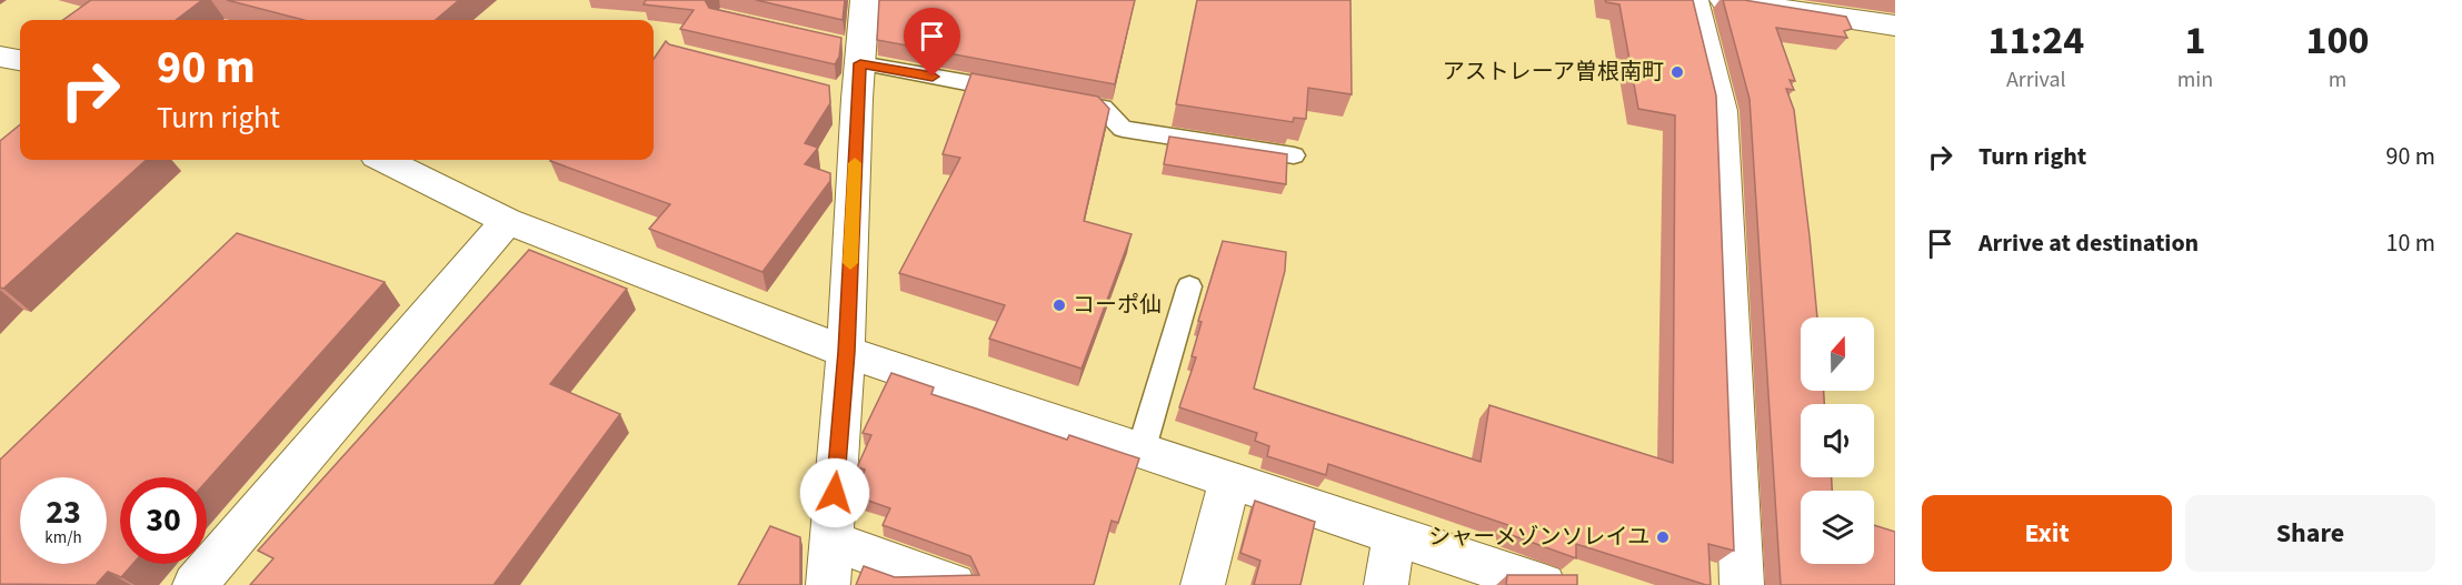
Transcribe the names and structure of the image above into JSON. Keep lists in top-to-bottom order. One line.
{"places":["アストレーア曽根南町","コーポ仙","シャーメゾンソレイユ"],"north":"top","page":{"eta":["11:24","Arrival","1","min","100","m"],"turn":["90 m","Turn right"],"list":[{"name":"Turn right","value":"90 m"},{"name":"Arrive at destination","value":"10 m"}],"speed":"23 km/h","limit":"30","buttons":["Exit","Share"]}}
